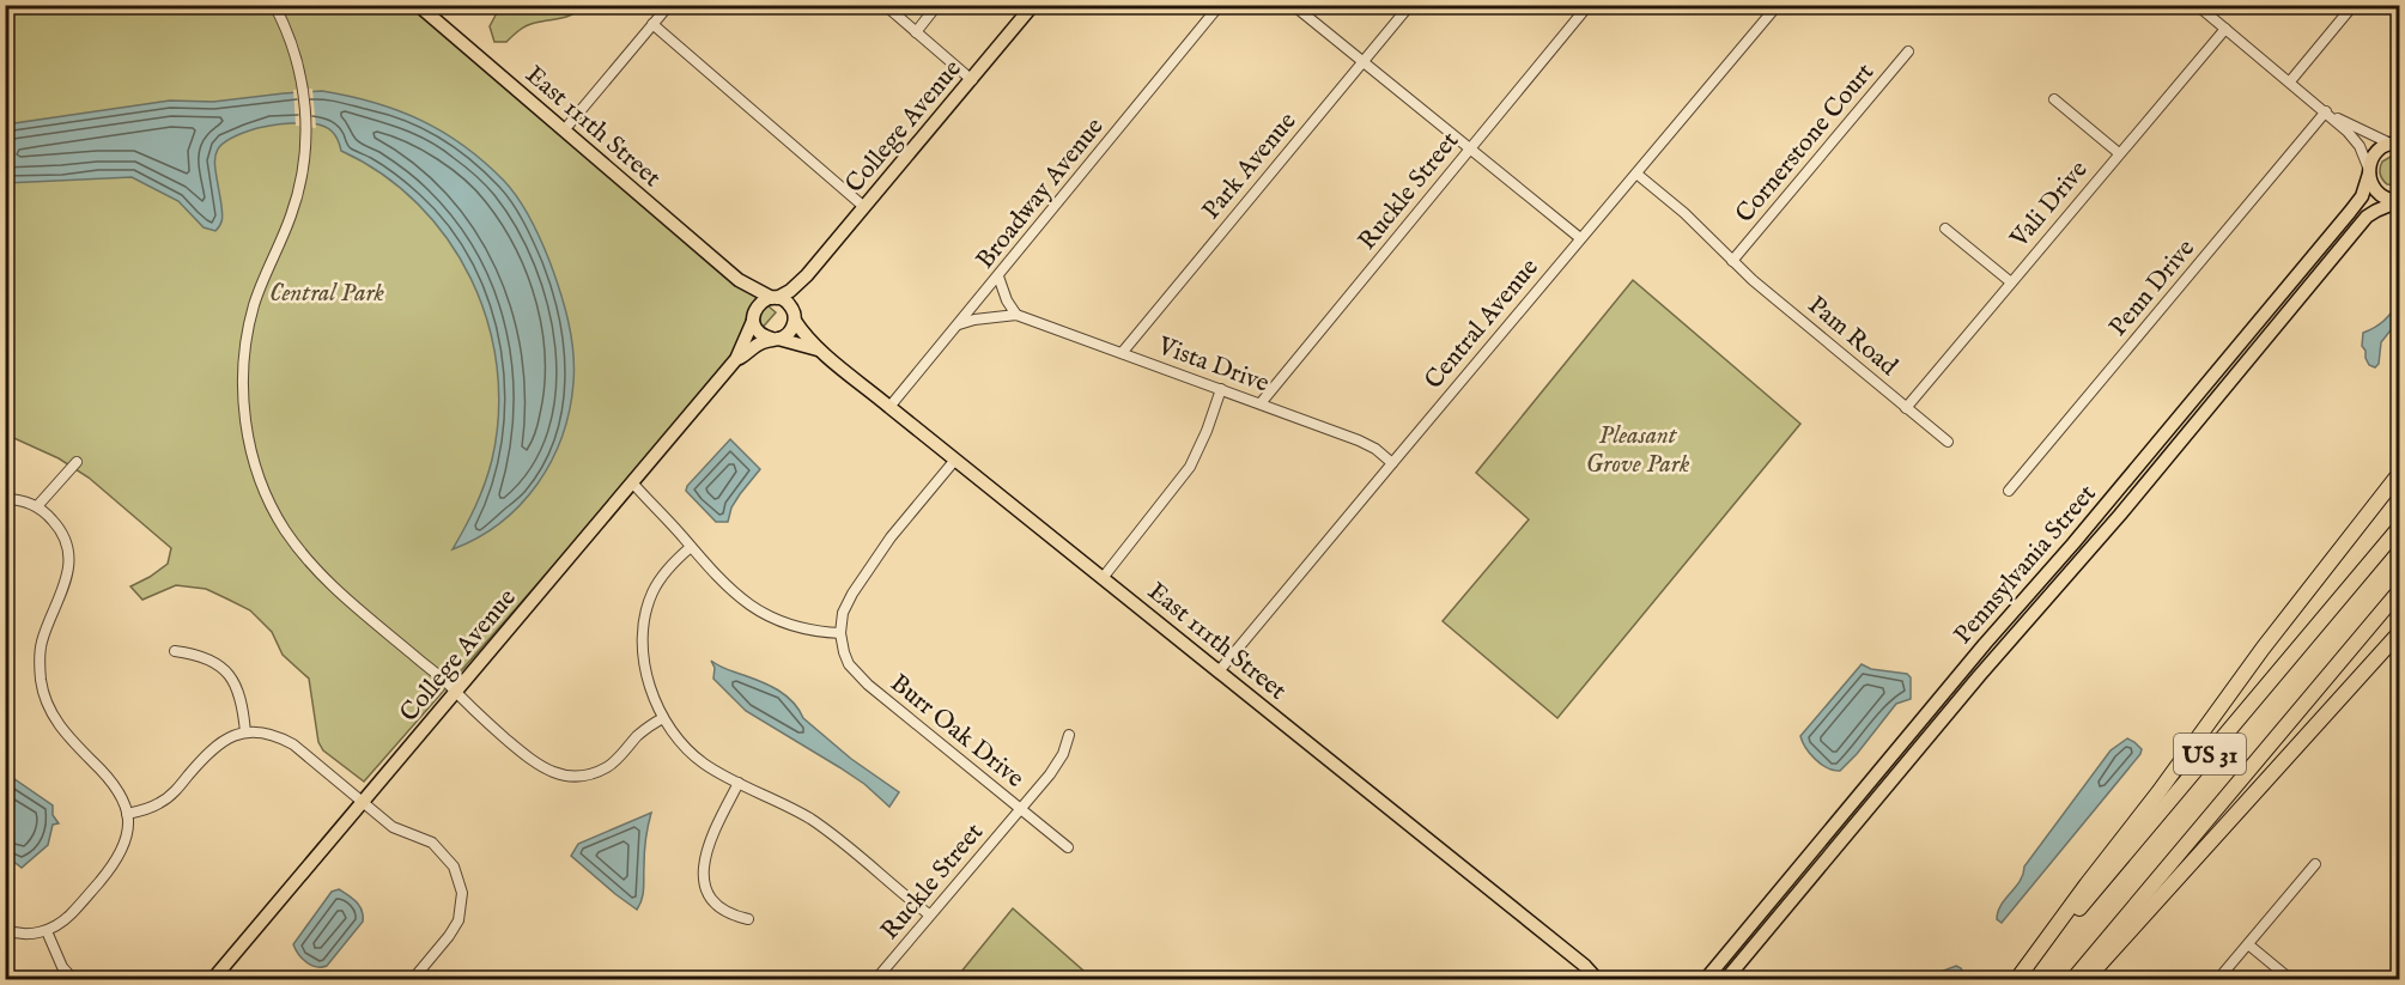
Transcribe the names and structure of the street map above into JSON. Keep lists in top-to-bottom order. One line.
{"streets":{"highway":["US 31"],"main road":["East 111th Street","College Avenue","Pennsylvania Street"],"street":["Cornerstone Court","Park Avenue","Ruckle Street","Broadway Avenue","Vali Drive","Penn Drive","Central Avenue","Pam Road","Vista Drive","Burr Oak Drive"]},"crossings":[["East 111th Street","College Avenue"],["East 111th Street","Broadway Avenue"],["East 111th Street","Central Avenue"],["Cornerstone Court","Pam Road"],["Park Avenue","Vista Drive"],["Ruckle Street","Vista Drive"],["Ruckle Street","Burr Oak Drive"],["Broadway Avenue","Vista Drive"],["Vali Drive","Pam Road"],["Central Avenue","Pam Road"],["Central Avenue","Vista Drive"]],"parks":["Central Park","Pleasant Grove Park"]}
